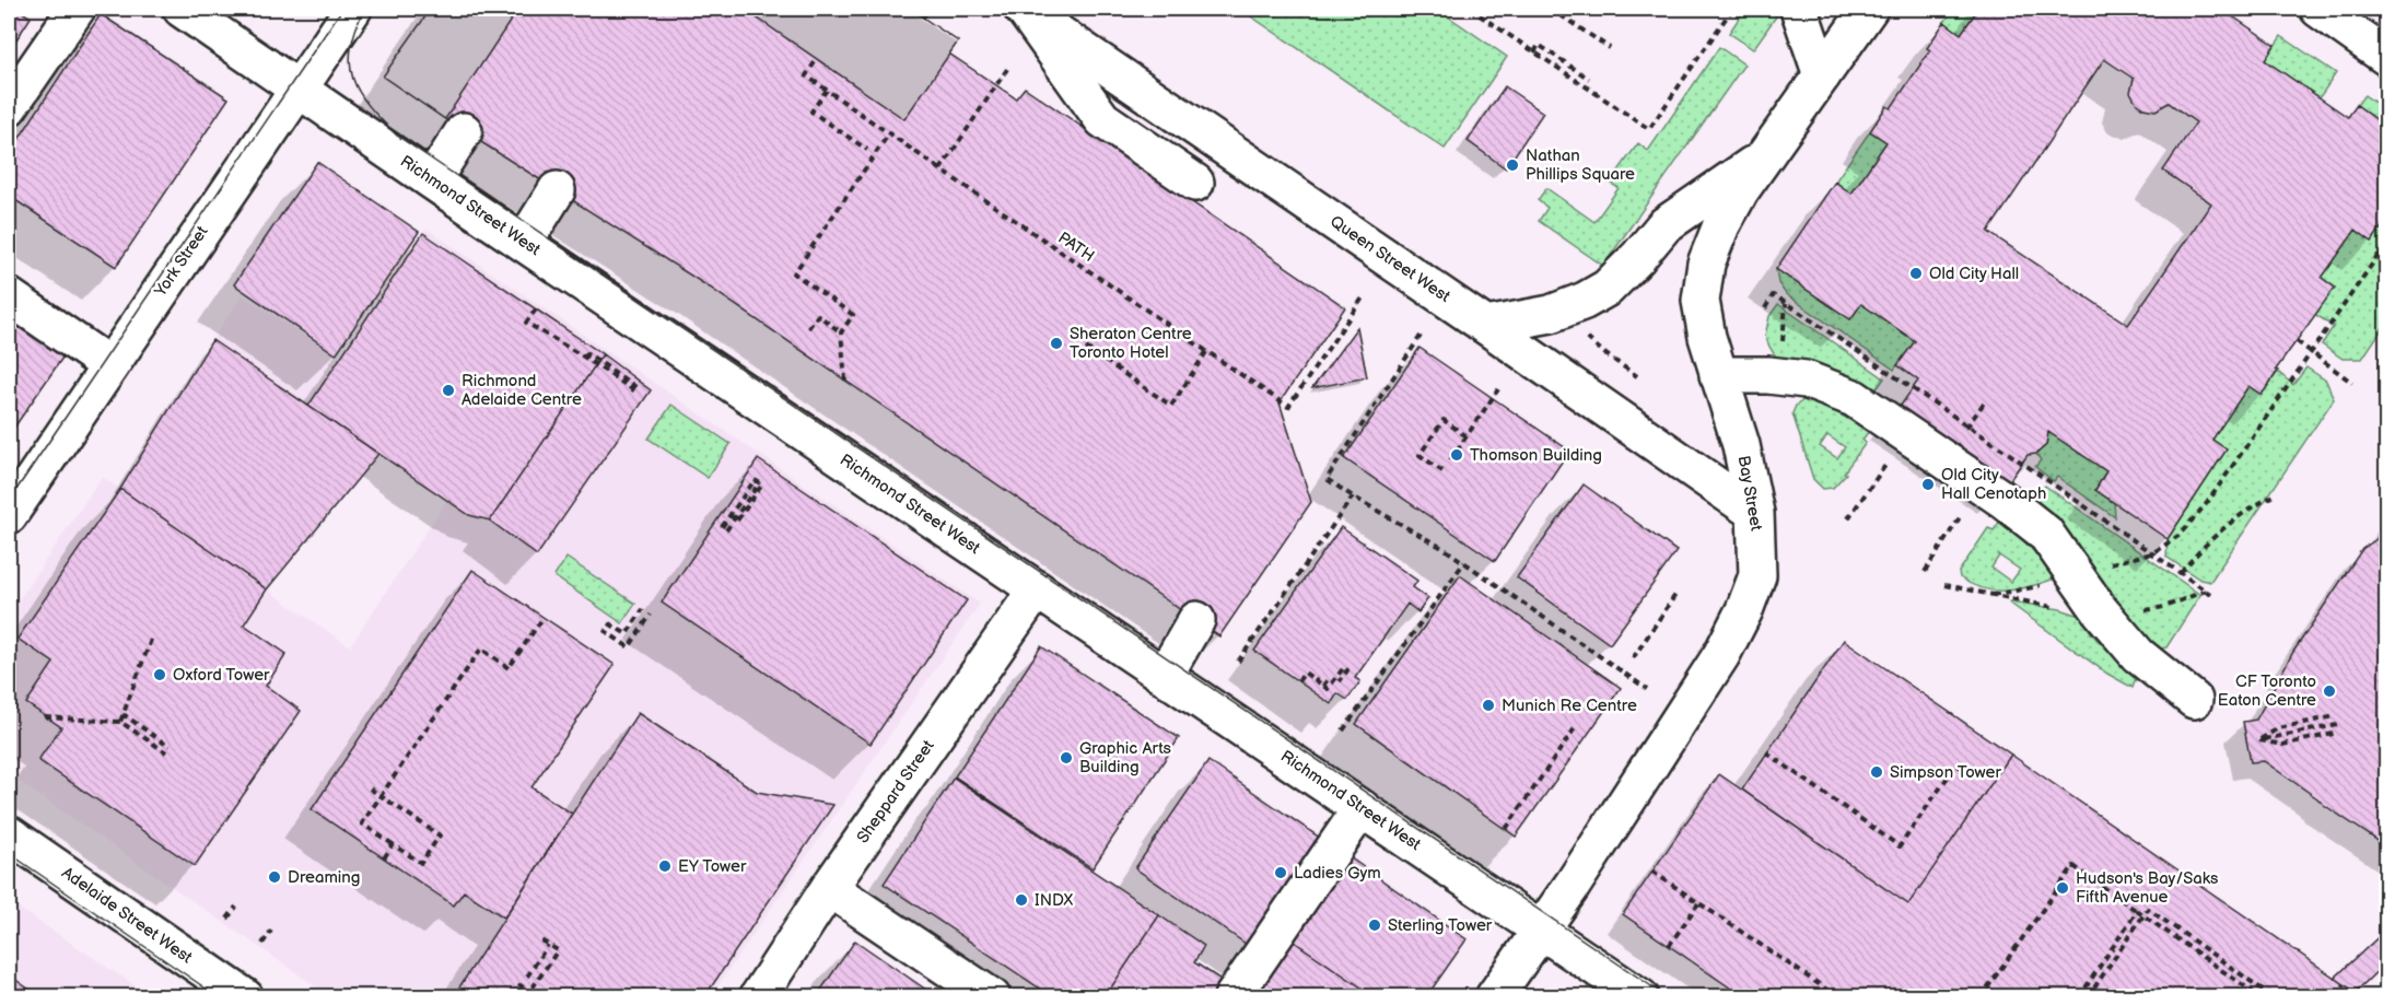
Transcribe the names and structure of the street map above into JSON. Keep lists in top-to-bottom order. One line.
{"streets":{"main road":["Richmond Street West","Queen Street West","York Street","Bay Street","Sheppard Street","Adelaide Street West"],"path":["PATH"]},"crossings":[["Richmond Street West","York Street"],["Richmond Street West","Bay Street"],["Richmond Street West","Sheppard Street"],["Queen Street West","Bay Street"]],"places":["Nathan Phillips Square","Old City Hall","Sheraton Centre Toronto Hotel","Richmond Adelaide Centre","Thomson Building","Old City Hall Cenotaph","Oxford Tower","CF Toronto Eaton Centre","Munich Re Centre","Graphic Arts Building","Simpson Tower","EY Tower","Ladies Gym","Dreaming","Hudson's Bay/Saks Fifth Avenue","INDX","Sterling Tower"]}
